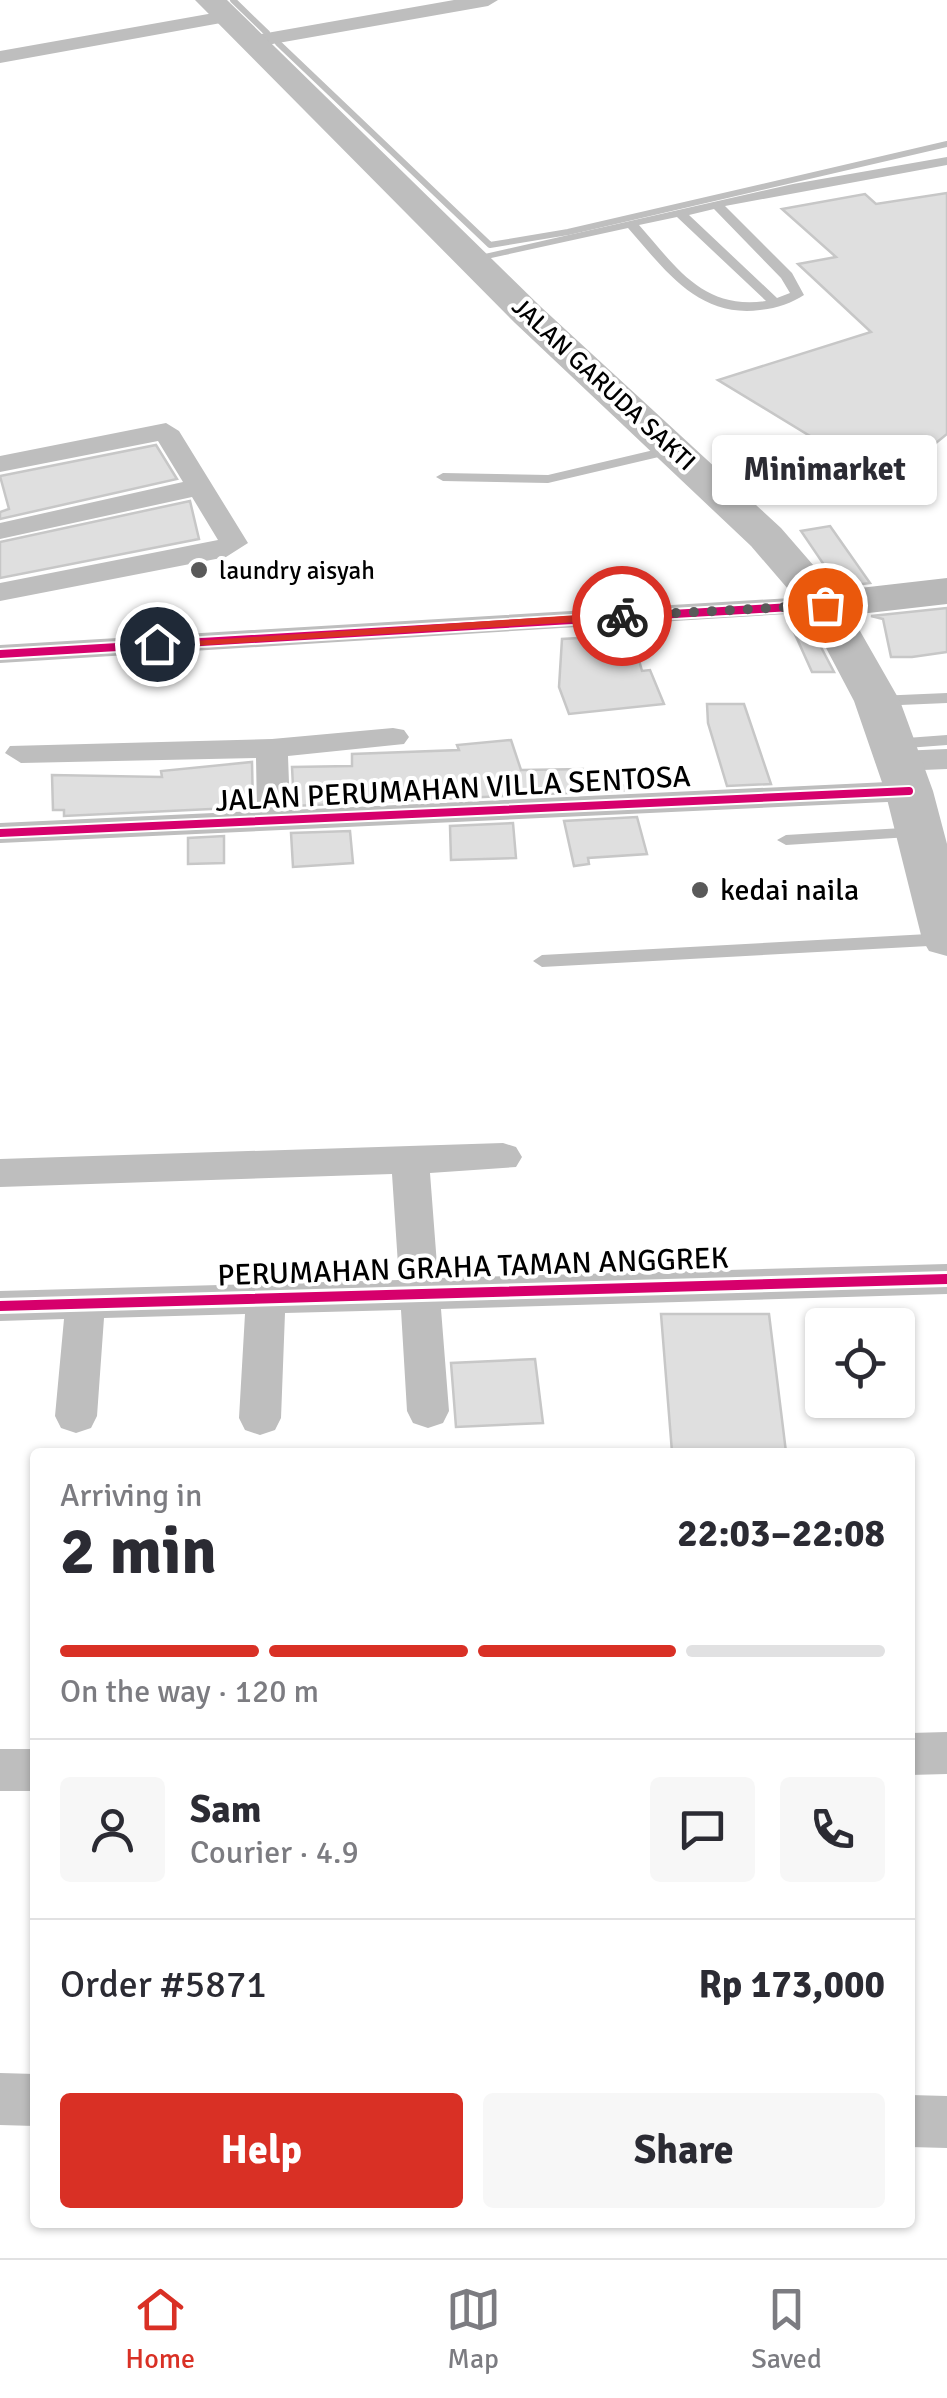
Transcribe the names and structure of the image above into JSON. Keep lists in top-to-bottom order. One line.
{"streets":{"highway":["JALAN GARUDA SAKTI"],"street":["JALAN PERUMAHAN VILLA SENTOSA","PERUMAHAN GRAHA TAMAN ANGGREK"]},"crossings":[["JALAN GARUDA SAKTI","JALAN PERUMAHAN VILLA SENTOSA"]],"places":["laundry aisyah","Minimarket","kedai naila"],"page":{"bubble":"Minimarket","heading":["2 min","Arriving in","22:03–22:08"],"panel":["Sam","Courier · 4.9","Order #5871","Rp 173,000"],"bar":"On the way · 120 m","buttons":["Help","Share"],"tabs":["Home","Map","Saved"]}}
